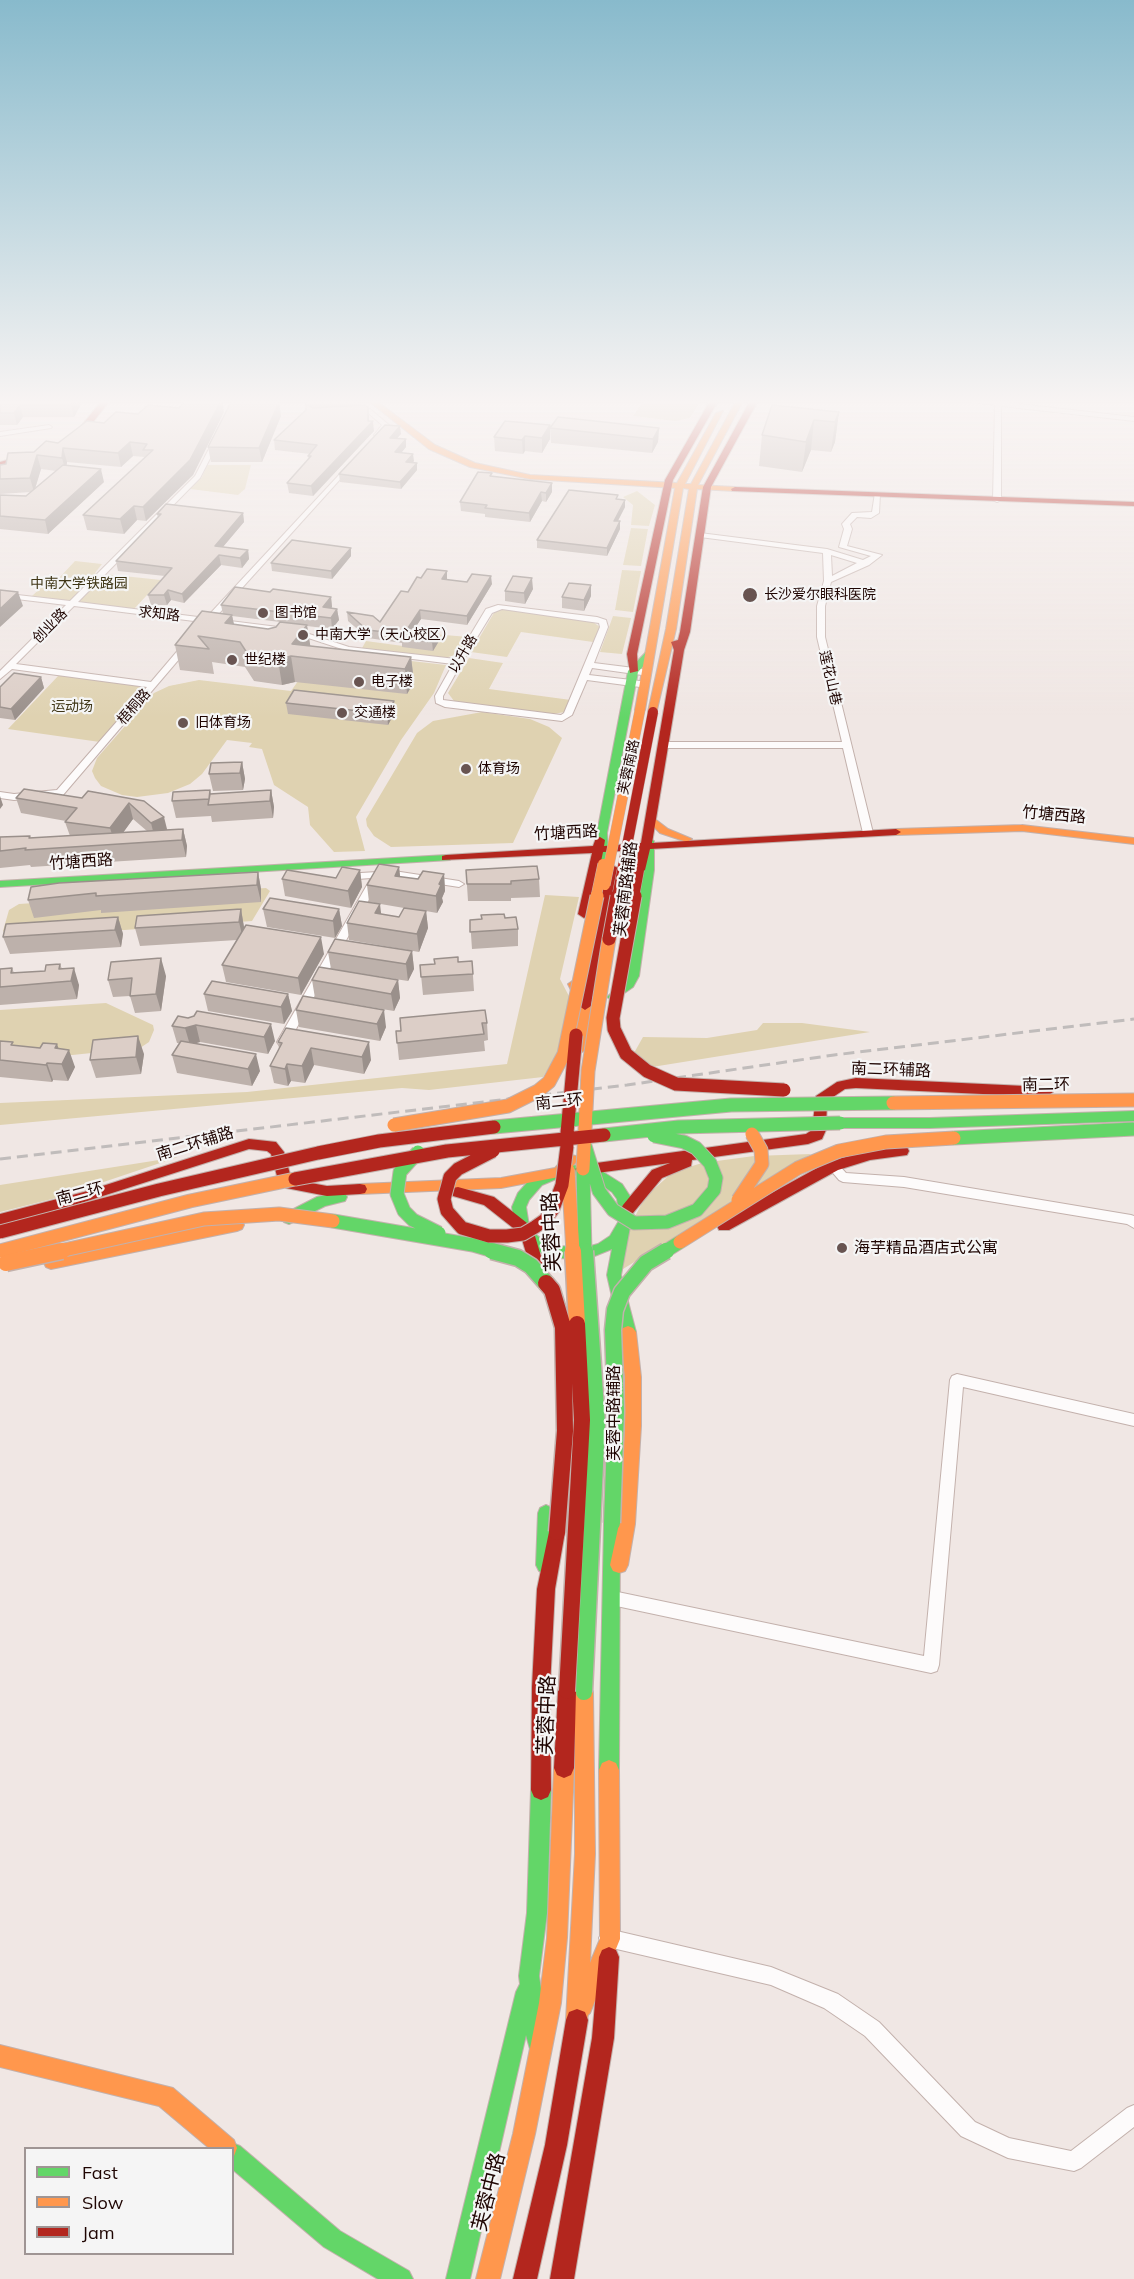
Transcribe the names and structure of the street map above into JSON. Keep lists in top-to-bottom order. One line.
{"streets":{"main road":["芙蓉南路","竹塘西路","芙蓉南路辅路","南二环辅路","南二环","芙蓉中路","芙蓉中路辅路"],"street":["求知路","创业路","以升路","莲花山巷","梧桐路"]},"crossings":[["求知路","创业路"],["求知路","以升路"],["莲花山巷","竹塘西路"],["芙蓉南路","芙蓉中路"],["竹塘西路","芙蓉南路辅路"],["南二环辅路","芙蓉中路辅路"]],"parks":["中南大学铁路园","运动场"],"places":["长沙爱尔眼科医院","图书馆","中南大学（天心校区）","世纪楼","电子楼","交通楼","旧体育场","体育场","海芋精品酒店式公寓"],"legend":["Fast","Slow","Jam"]}
